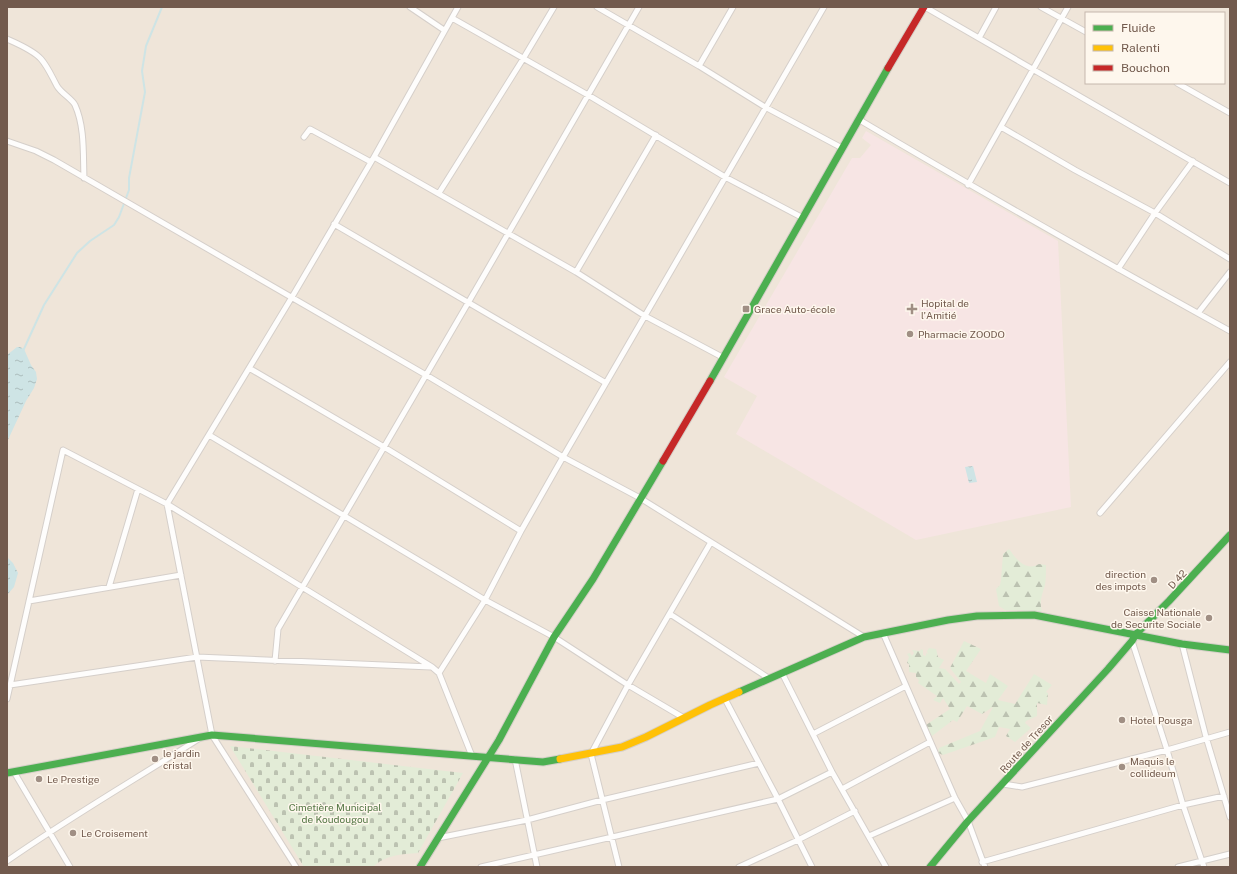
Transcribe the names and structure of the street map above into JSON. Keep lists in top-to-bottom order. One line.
{"streets":{"street":["D 42","Route de Tresor"]},"crossings":[["D 42","Route de Tresor"]],"parks":["Cimetière Municipal de Koudougou"],"places":{"transit":["Grace Auto-école"],"health":["Hopital de l'Amitié"],"other":["Pharmacie ZOODO","direction des impots","Caisse Nationale de Securite Sociale","Hotel Pousga","le jardin cristal","Maquis le collideum","Le Prestige","Le Croisement"]},"legend":["Fluide","Ralenti","Bouchon"]}
